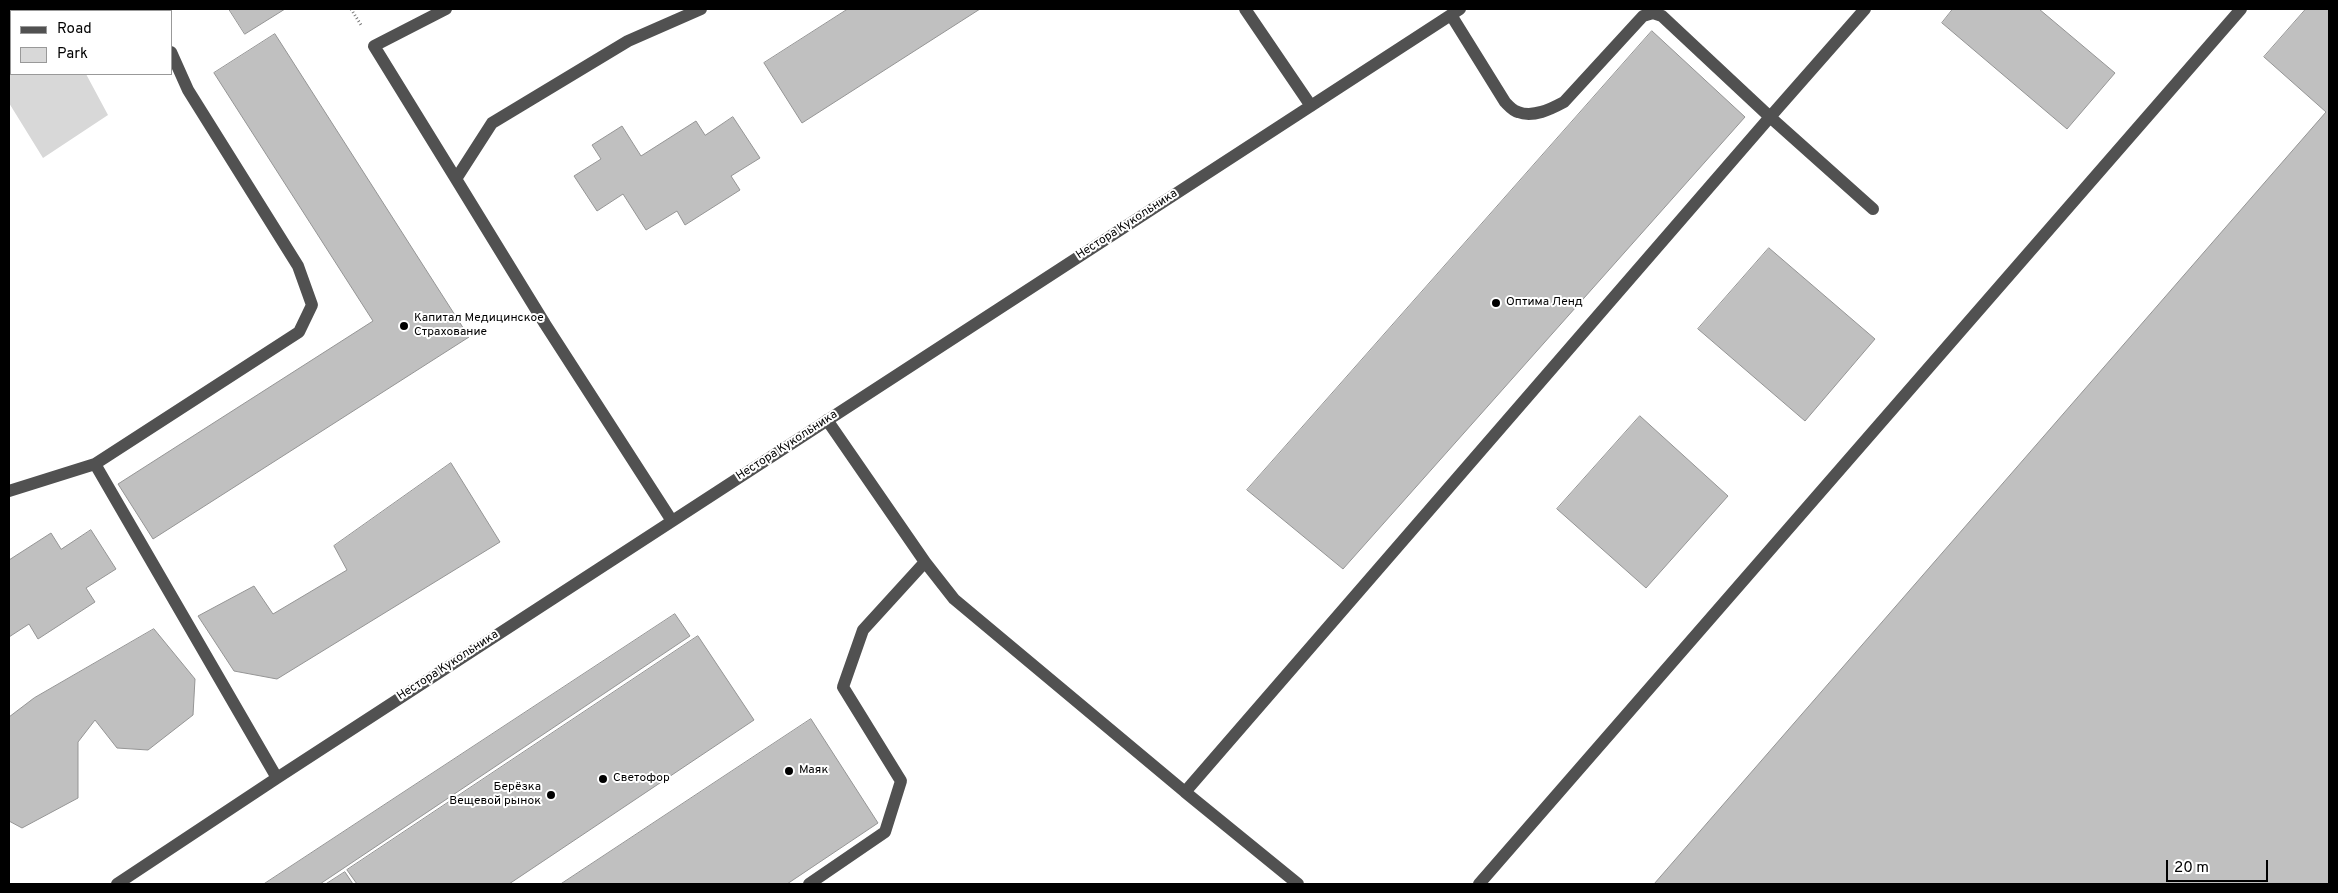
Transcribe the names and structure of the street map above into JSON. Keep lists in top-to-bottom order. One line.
{"streets":{"street":["Нестора Кукольника"]},"places":["Оптима Ленд","Капитал Медицинское Страхование","Маяк","Светофор","Берёзка Вещевой рынок"],"legend":["Road","Park"],"scale_bar":"20 m"}
